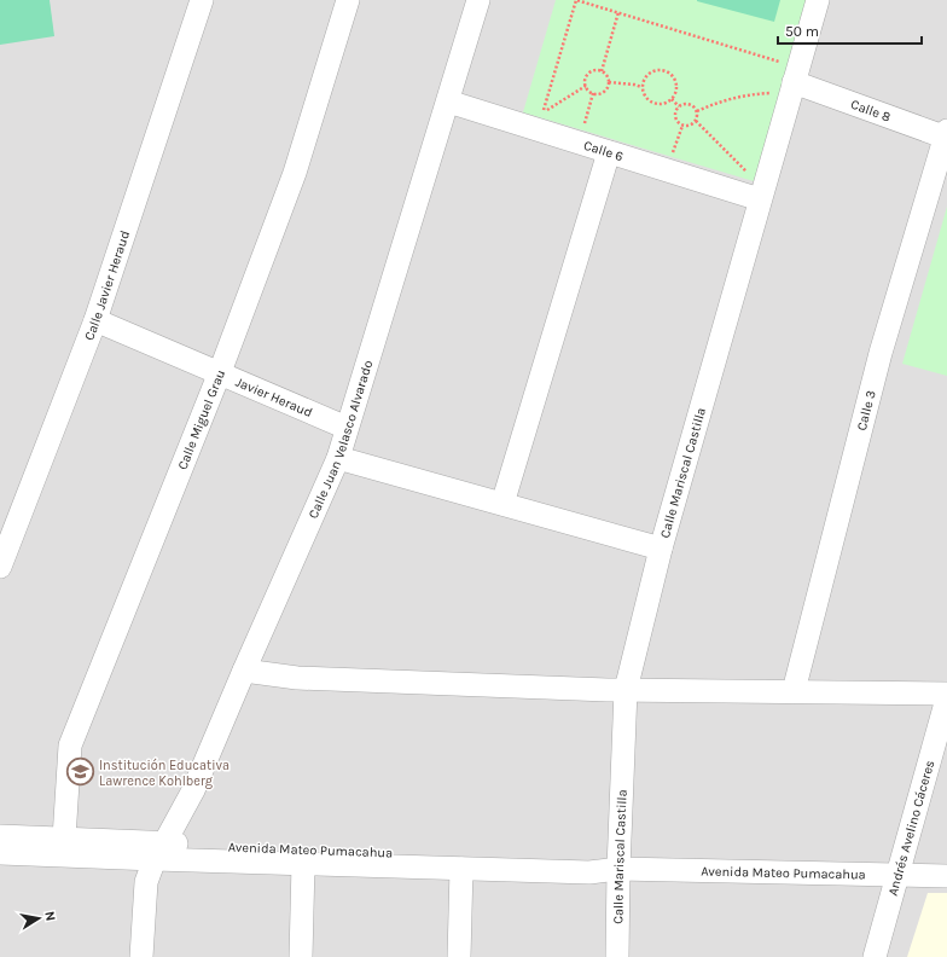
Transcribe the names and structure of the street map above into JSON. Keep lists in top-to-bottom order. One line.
{"streets":{"street":["Calle 8","Calle 6","Calle Javier Heraud","Javier Heraud","Calle 3","Calle Miguel Grau","Calle Juan Velasco Alvarado","Calle Mariscal Castilla","Andrés Avelino Cáceres","Avenida Mateo Pumacahua"]},"crossings":[["Calle 8","Calle 3"],["Calle 8","Calle Mariscal Castilla"],["Calle 6","Calle Juan Velasco Alvarado"],["Calle 6","Calle Mariscal Castilla"],["Calle Javier Heraud","Javier Heraud"],["Javier Heraud","Calle Miguel Grau"],["Javier Heraud","Calle Juan Velasco Alvarado"],["Calle Miguel Grau","Avenida Mateo Pumacahua"],["Calle Juan Velasco Alvarado","Avenida Mateo Pumacahua"],["Calle Mariscal Castilla","Avenida Mateo Pumacahua"],["Andrés Avelino Cáceres","Avenida Mateo Pumacahua"]],"places":{"school or university":["Institución Educativa Lawrence Kohlberg"]},"scale_bar":"50 m","north":"right"}
